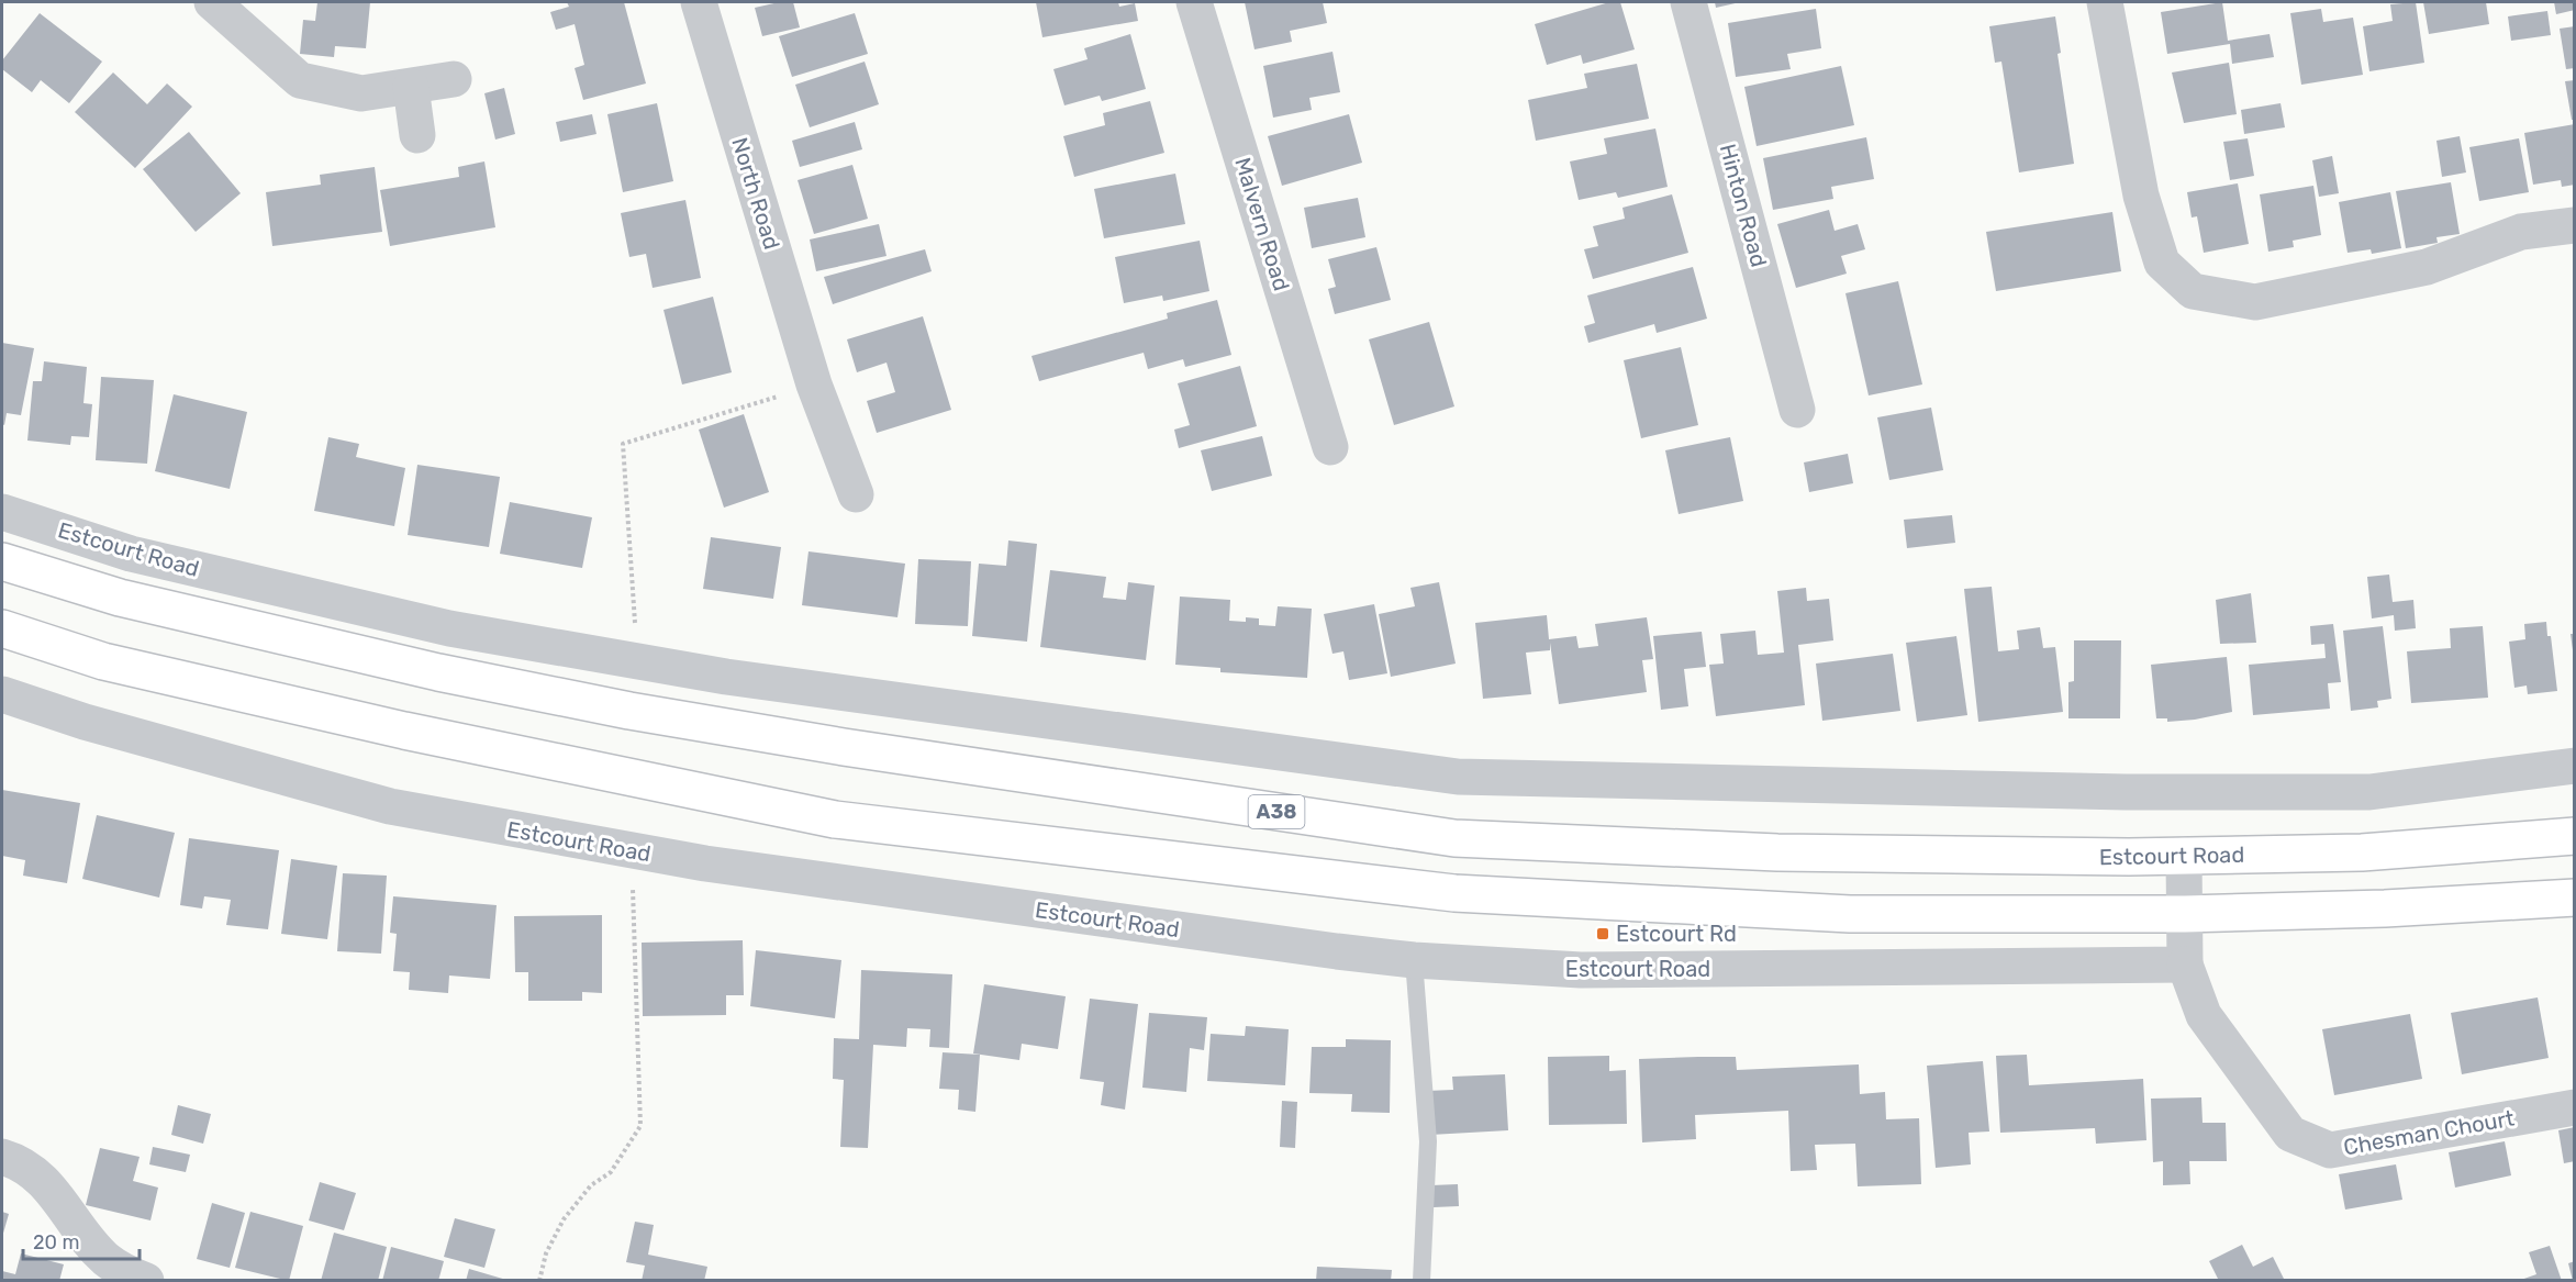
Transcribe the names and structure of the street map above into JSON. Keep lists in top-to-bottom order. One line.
{"streets":{"main road":["Estcourt Road","A38"],"street":["North Road","Hinton Road","Malvern Road","Chesman Chourt"]},"crossings":[["Estcourt Road","Chesman Chourt"]],"places":{"transit":["Estcourt Rd"]},"scale_bar":"20 m"}
